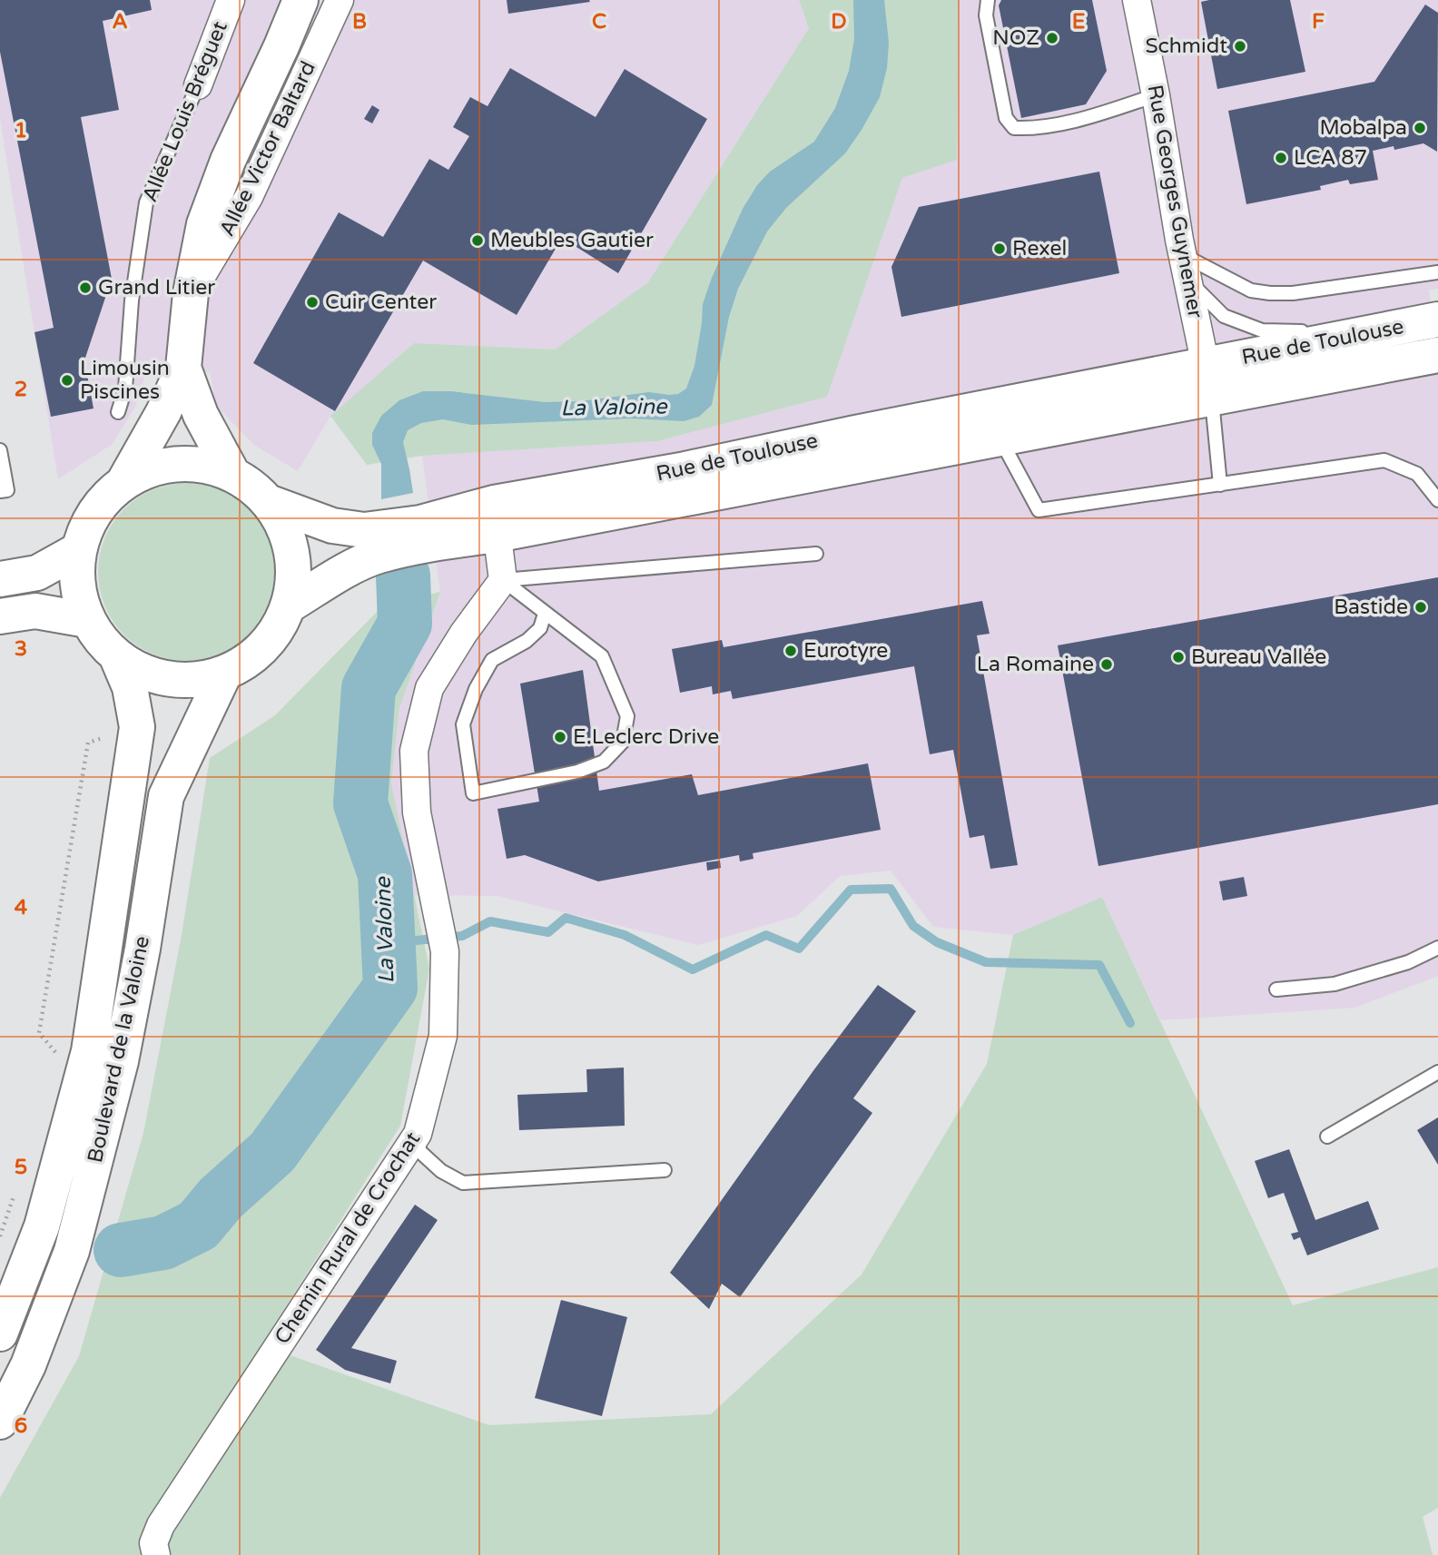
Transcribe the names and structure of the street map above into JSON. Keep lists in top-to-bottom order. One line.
{"streets":{"main road":["Rue de Toulouse","Boulevard de la Valoine"],"street":["Allée Louis Bréguet","Allée Victor Baltard","Rue Georges Guynemer","Chemin Rural de Crochat"]},"crossings":[["Rue Georges Guynemer","Rue de Toulouse"],["Rue de Toulouse","Boulevard de la Valoine"]],"water":["La Valoine"],"places":["NOZ","Schmidt","Mobalpa","LCA 87","Meubles Gautier","Rexel","Grand Litier","Cuir Center","Limousin Piscines","Bastide","Eurotyre","Bureau Vallée","La Romaine","E.Leclerc Drive"],"grid":{"columns":["A","B","C","D","E","F"],"rows":["1","2","3","4","5","6"]}}
